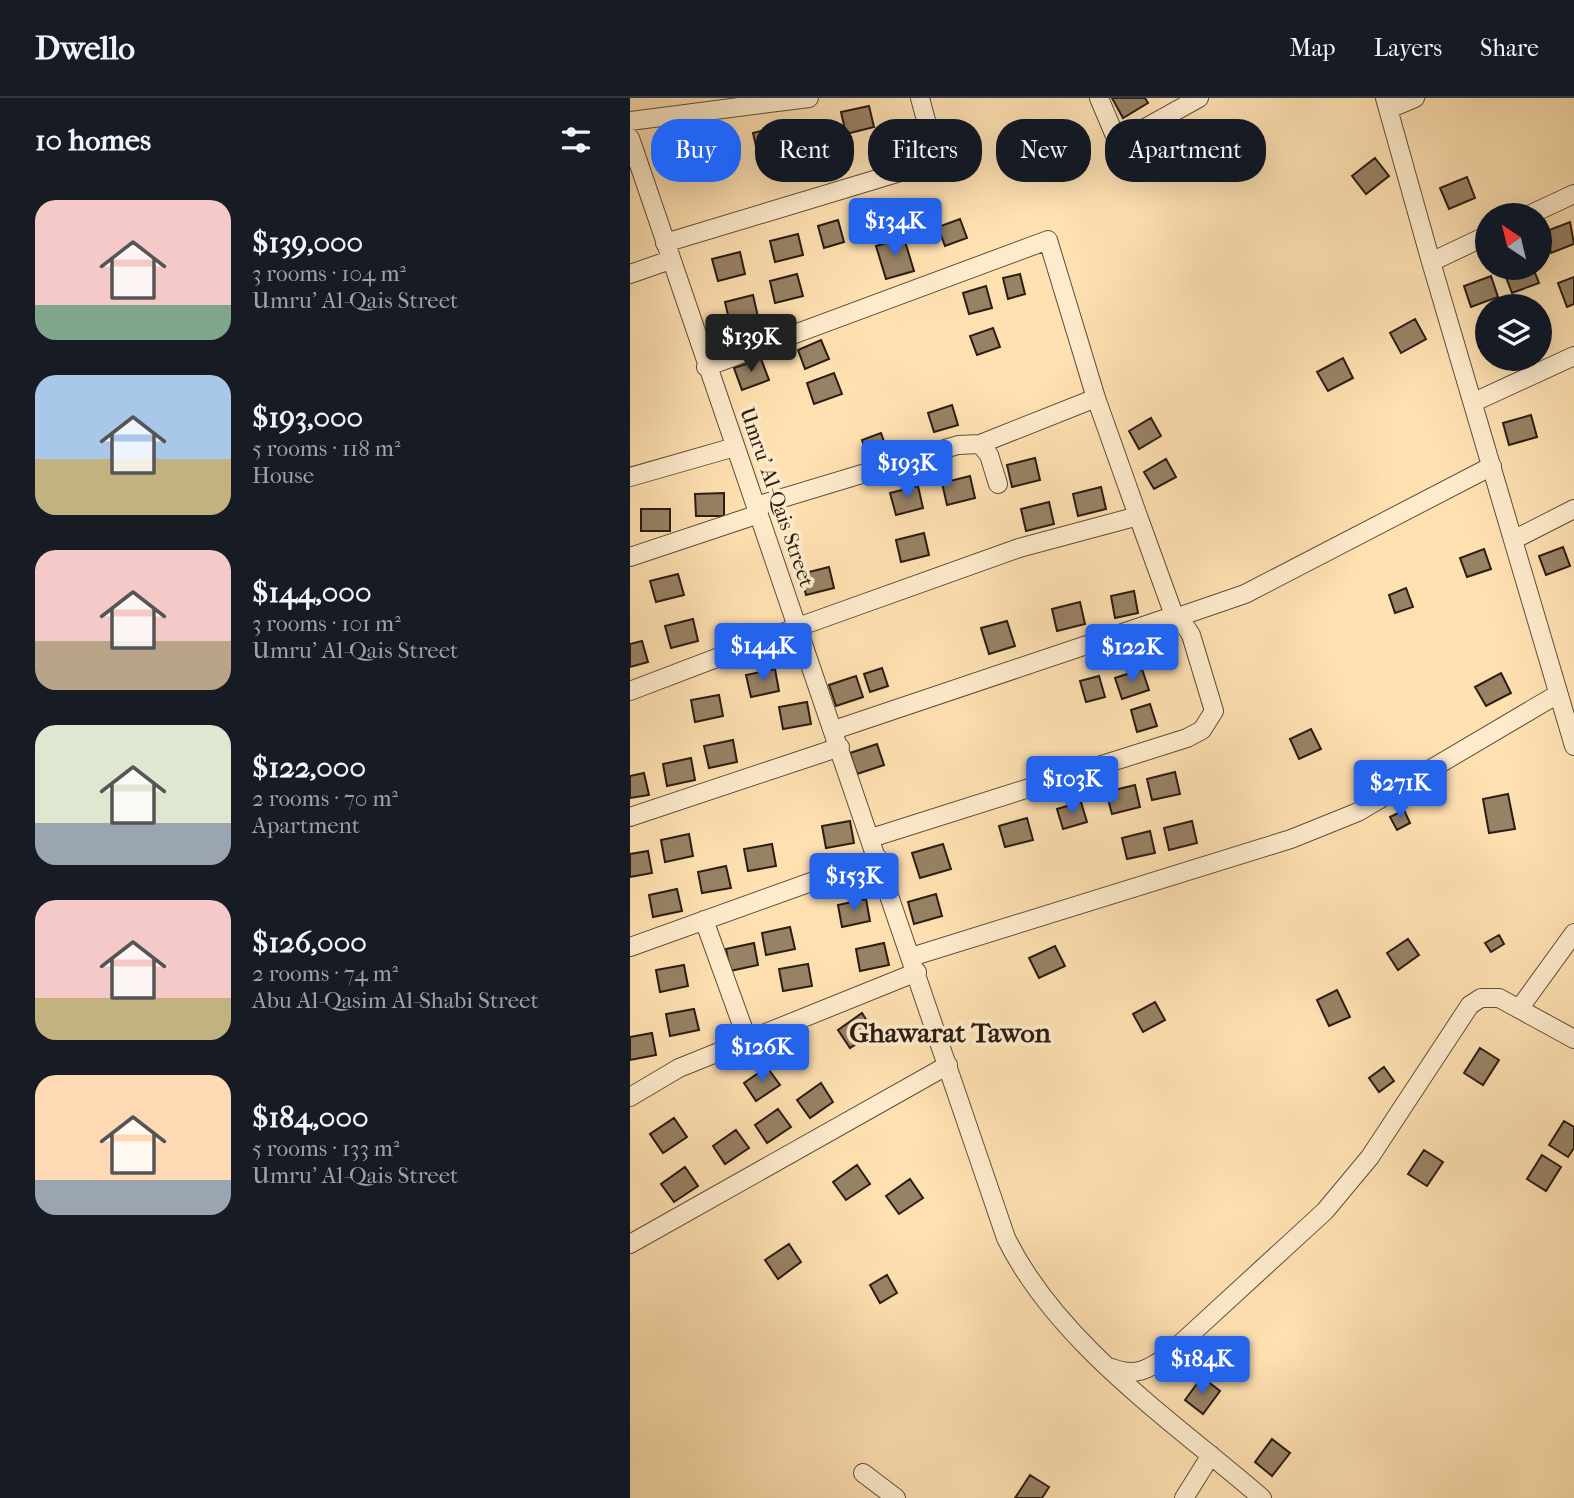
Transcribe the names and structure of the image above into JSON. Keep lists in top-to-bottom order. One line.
{"streets":{"street":["Umru' Al-Qais Street"]},"districts":["Ghawarat Tawon"],"north":"top left","page":{"header":"Dwello","nav":["Map","Layers","Share"],"heading":"10 homes","chip":["Buy","Rent","Filters","New","Apartment"],"list":[{"name":"$139,000","note":"3 rooms · 104 m² · Umru' Al-Qais Street"},{"name":"$193,000","note":"5 rooms · 118 m² · House"},{"name":"$144,000","note":"3 rooms · 101 m² · Umru' Al-Qais Street"},{"name":"$122,000","note":"2 rooms · 70 m² · Apartment"},{"name":"$126,000","note":"2 rooms · 74 m² · Abu Al-Qasim Al-Shabi Street"},{"name":"$184,000","note":"5 rooms · 133 m² · Umru' Al-Qais Street"}],"price":["$134K","$139K","$193K","$144K","$122K","$103K","$271K","$153K","$126K","$184K"]}}
